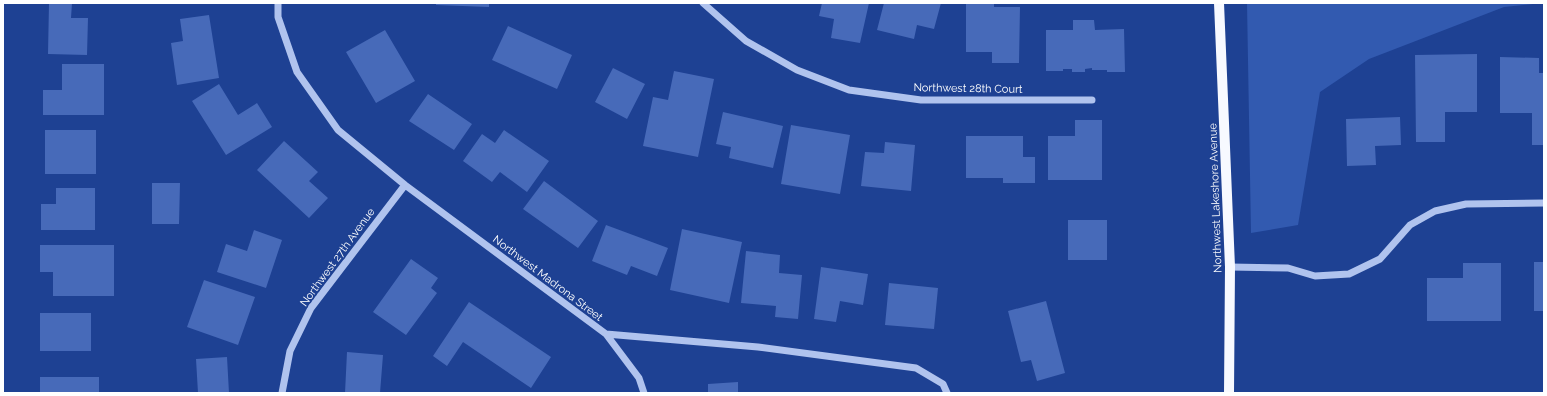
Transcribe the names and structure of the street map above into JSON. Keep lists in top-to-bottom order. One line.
{"streets":{"main road":["Northwest Lakeshore Avenue"],"street":["Northwest 28th Court","Northwest 27th Avenue","Northwest Madrona Street"]},"crossings":[["Northwest 27th Avenue","Northwest Madrona Street"]]}
